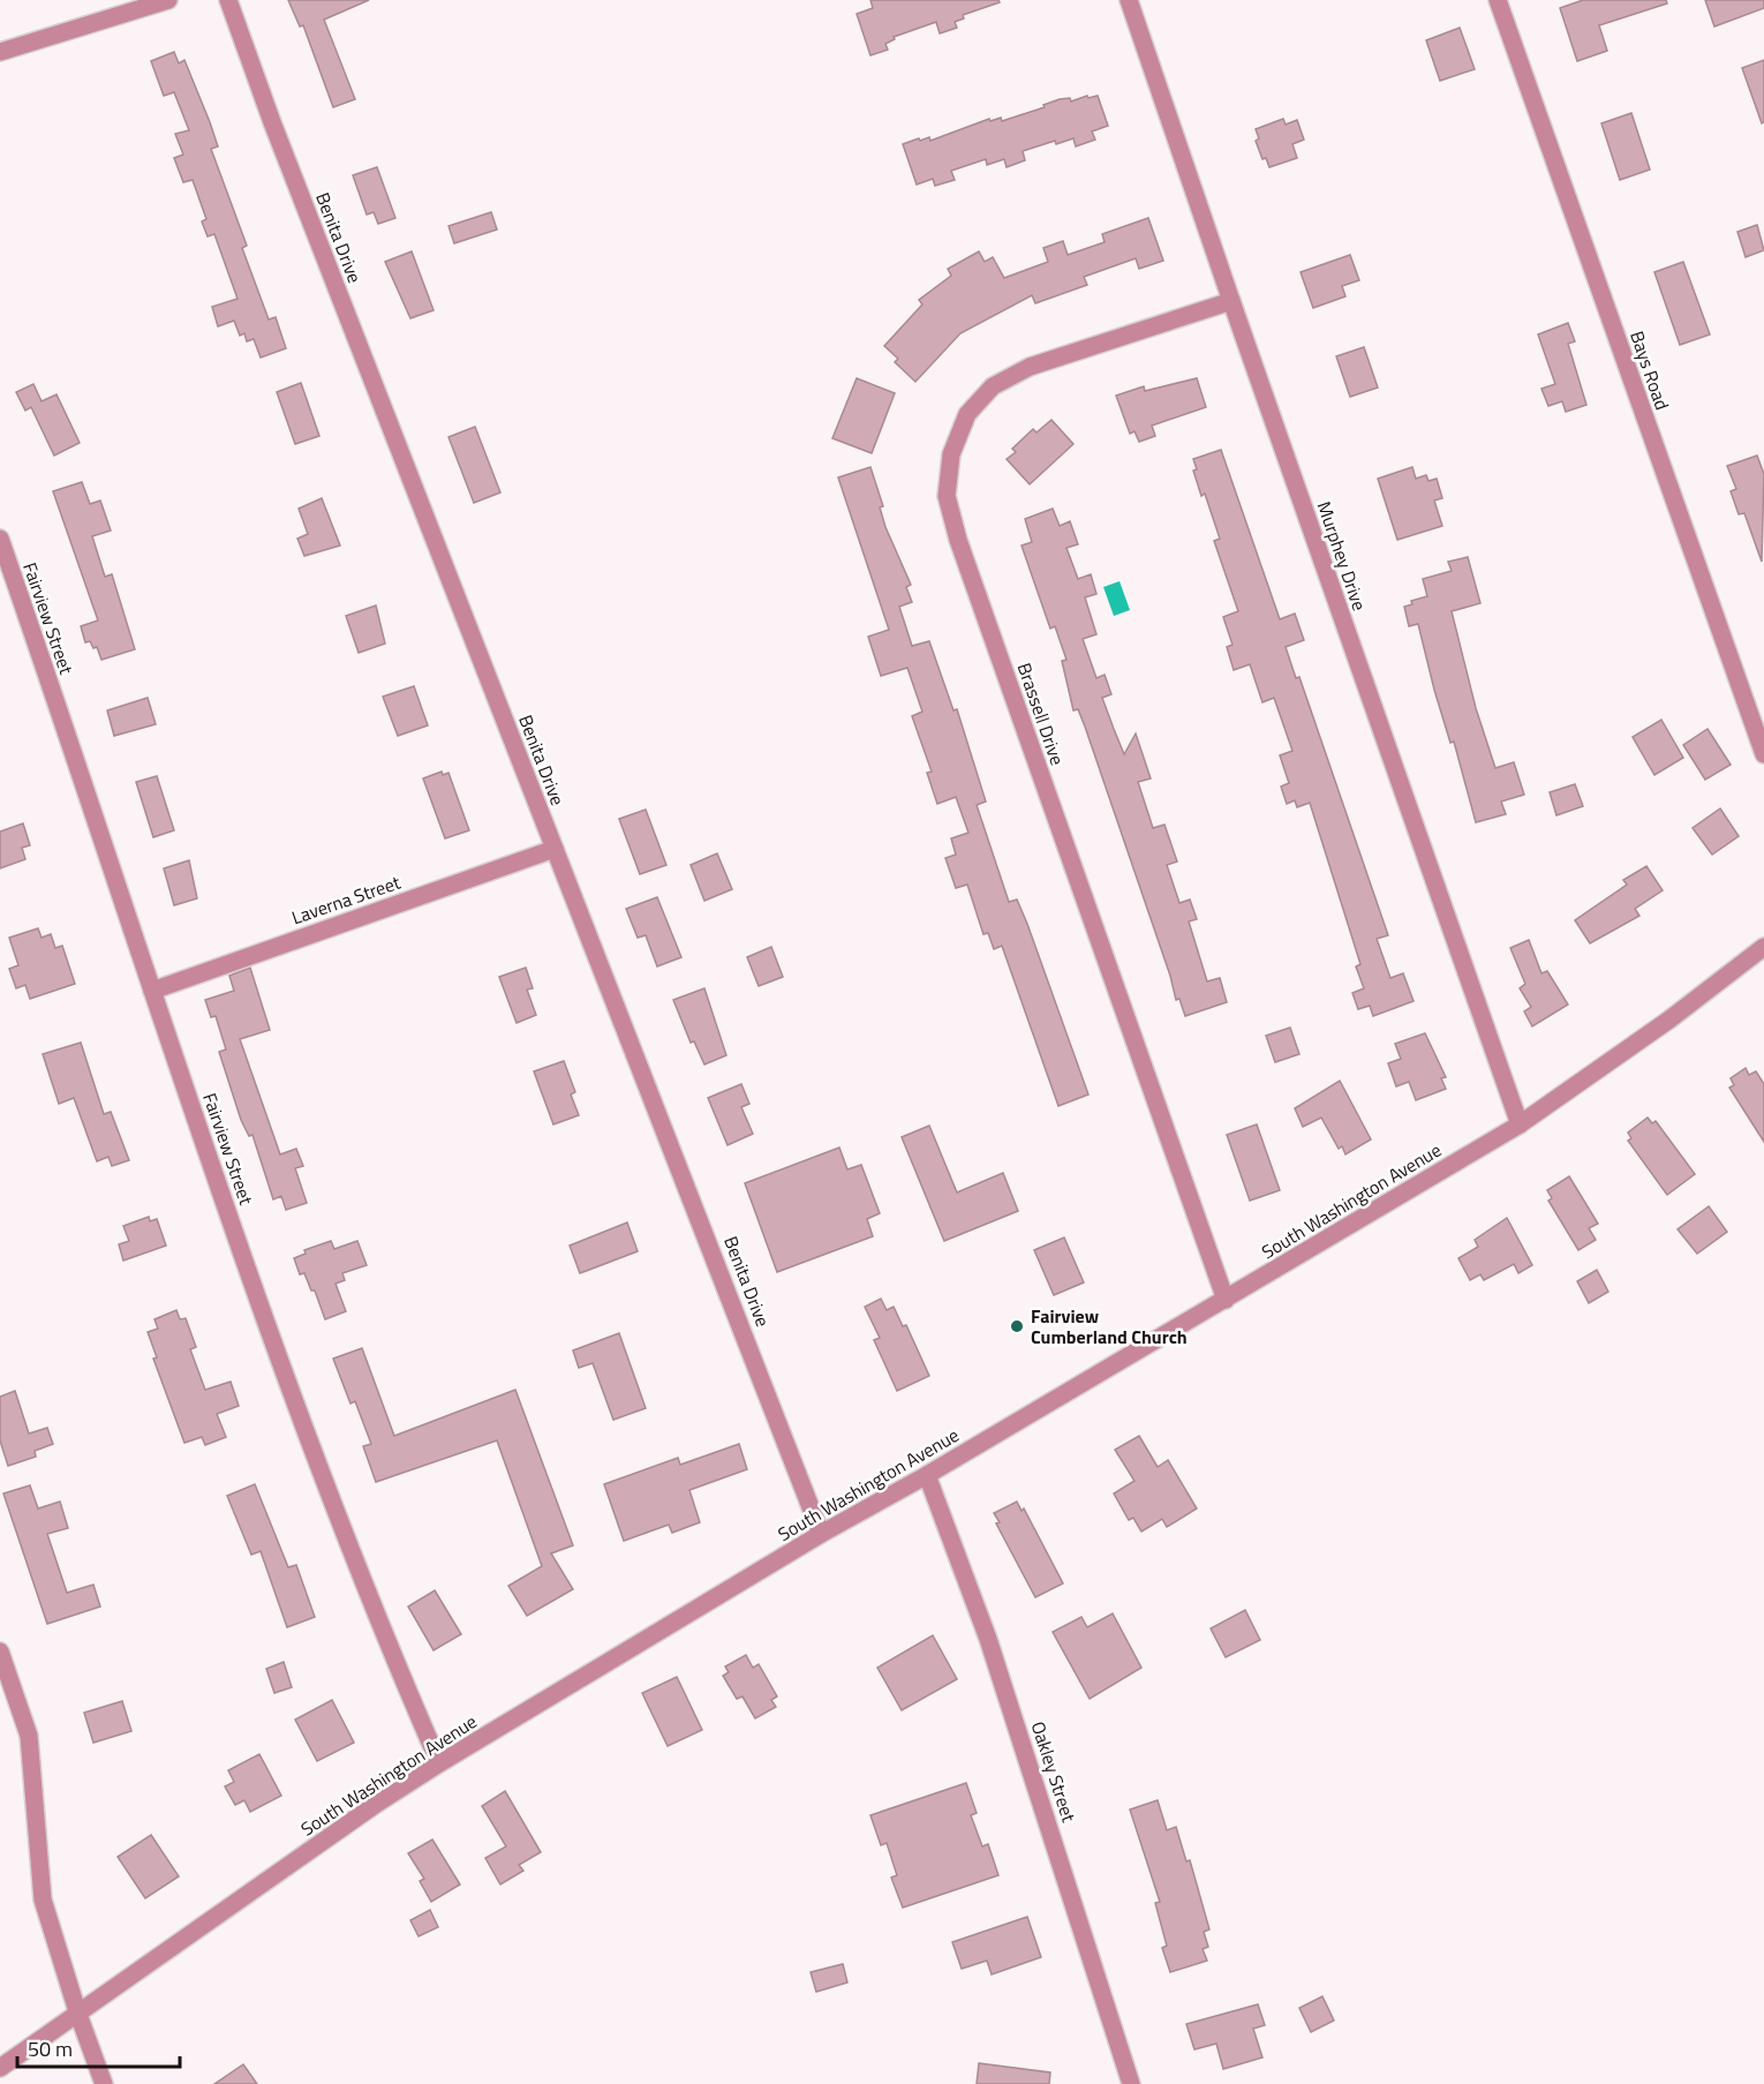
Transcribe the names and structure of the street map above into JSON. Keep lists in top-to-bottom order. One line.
{"streets":{"street":["Benita Drive","Bays Road","Murphey Drive","Fairview Street","Brassell Drive","Laverna Street","South Washington Avenue","Oakley Street"]},"crossings":[["Benita Drive","Laverna Street"],["Benita Drive","South Washington Avenue"],["Murphey Drive","Brassell Drive"],["Murphey Drive","South Washington Avenue"],["Fairview Street","Laverna Street"],["Fairview Street","South Washington Avenue"],["Brassell Drive","South Washington Avenue"],["South Washington Avenue","Oakley Street"]],"places":["Fairview Cumberland Church"],"scale_bar":"50 m"}
